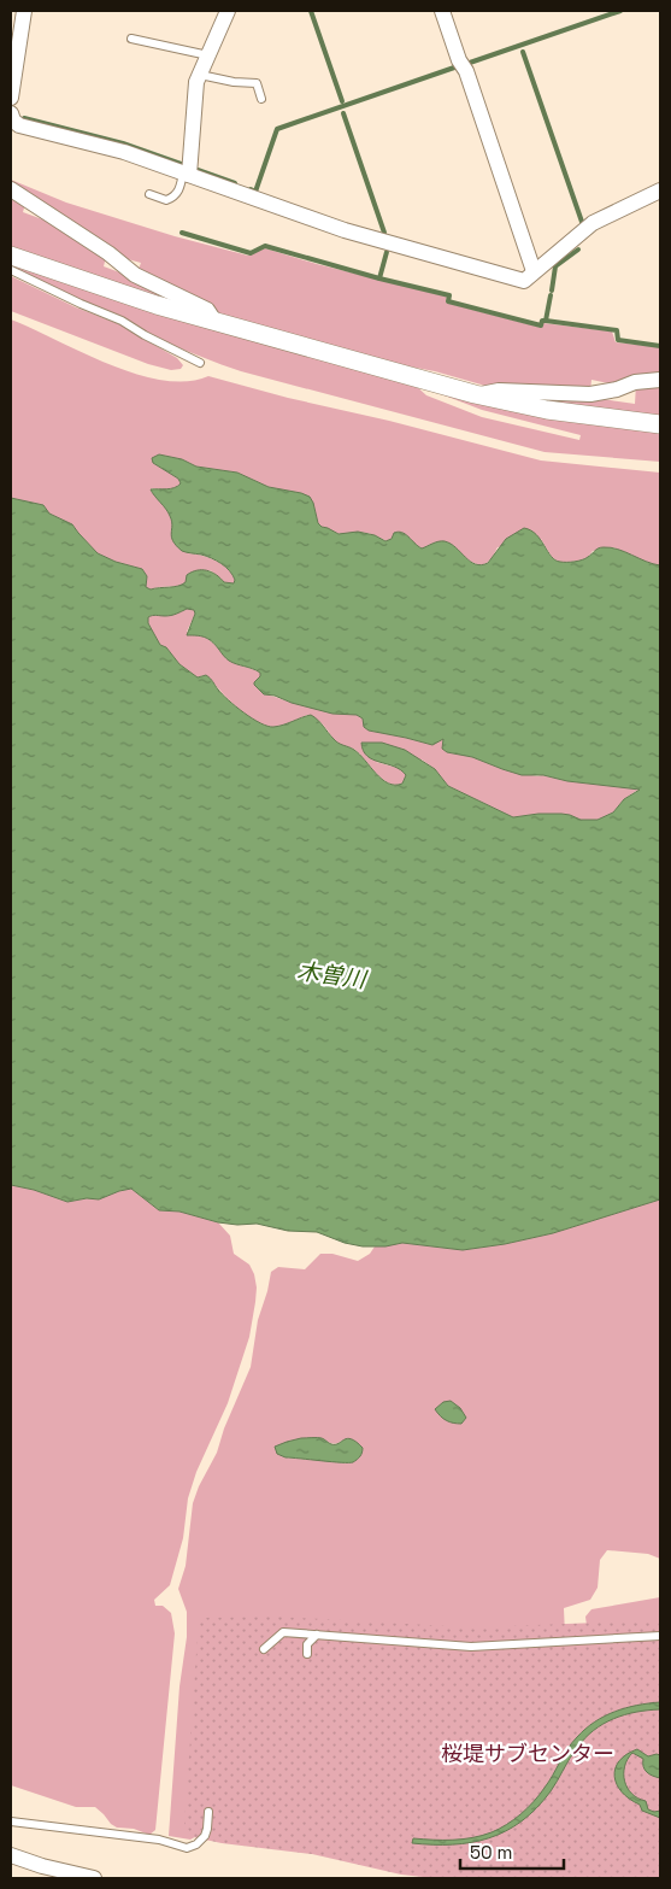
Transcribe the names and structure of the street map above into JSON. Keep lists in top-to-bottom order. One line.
{"water":["木曽川"],"parks":["桜堤サブセンター"],"scale_bar":"50 m"}
